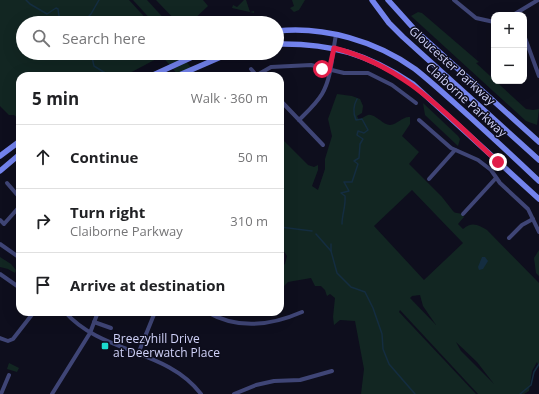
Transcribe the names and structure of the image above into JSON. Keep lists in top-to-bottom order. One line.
{"streets":{"main road":["Gloucester Parkway","Claiborne Parkway"]},"places":{"transit":["Breezyhill Drive at Deerwatch Place"]},"page":{"map_buttons":["+","−"],"search":"Search here","heading":["5 min","Walk · 360 m"],"list":[["Continue","50 m"],["Turn right","Claiborne Parkway","310 m"],"Arrive at destination"]}}
